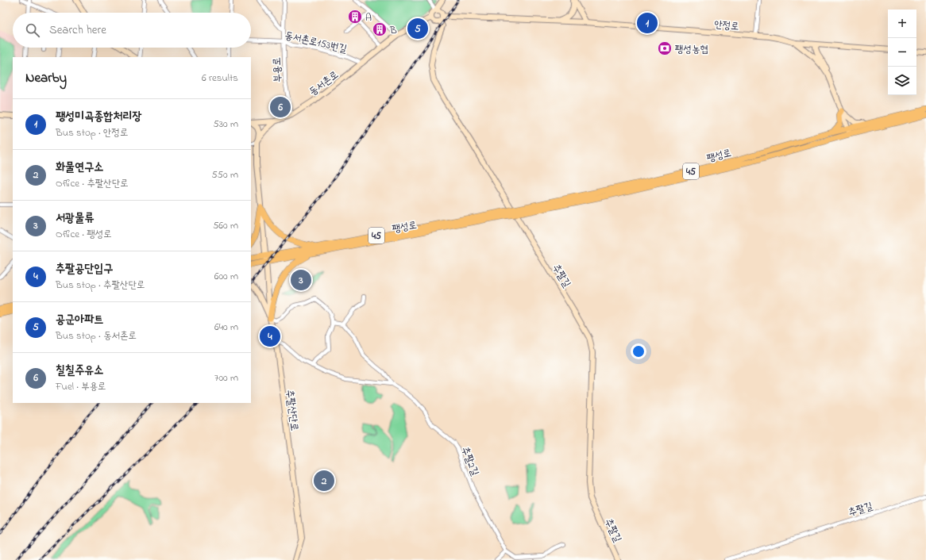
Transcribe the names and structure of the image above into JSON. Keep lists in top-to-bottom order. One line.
{"streets":{"main road":["팽성로","45"],"street":["안정로","동서촌로153번길","부용로","동서촌로","추팔길","추팔산단로","추팔2길"]},"crossings":[["동서촌로153번길","부용로"],["동서촌로153번길","동서촌로"],["부용로","동서촌로"],["동서촌로","추팔길"],["동서촌로","추팔산단로"],["팽성로","추팔산단로"],["추팔산단로","추팔2길"]],"places":{"building":["A","B"],"bank":["팽성농협"]},"page":{"map_buttons":["+","−"],"pins":["1","5","6","3","4","2"],"search":"Search here","heading":["Nearby","6 results"],"list":[{"mark":"1","name":"팽성미곡종합처리장","note":"Bus stop · 안정로","value":"530 m"},{"mark":"2","name":"화물연구소","note":"Office · 추팔산단로","value":"550 m"},{"mark":"3","name":"서광물류","note":"Office · 팽성로","value":"560 m"},{"mark":"4","name":"추팔공단입구","note":"Bus stop · 추팔산단로","value":"600 m"},{"mark":"5","name":"공군아파트","note":"Bus stop · 동서촌로","value":"640 m"},{"mark":"6","name":"칠칠주유소","note":"Fuel · 부용로","value":"700 m"}]}}
